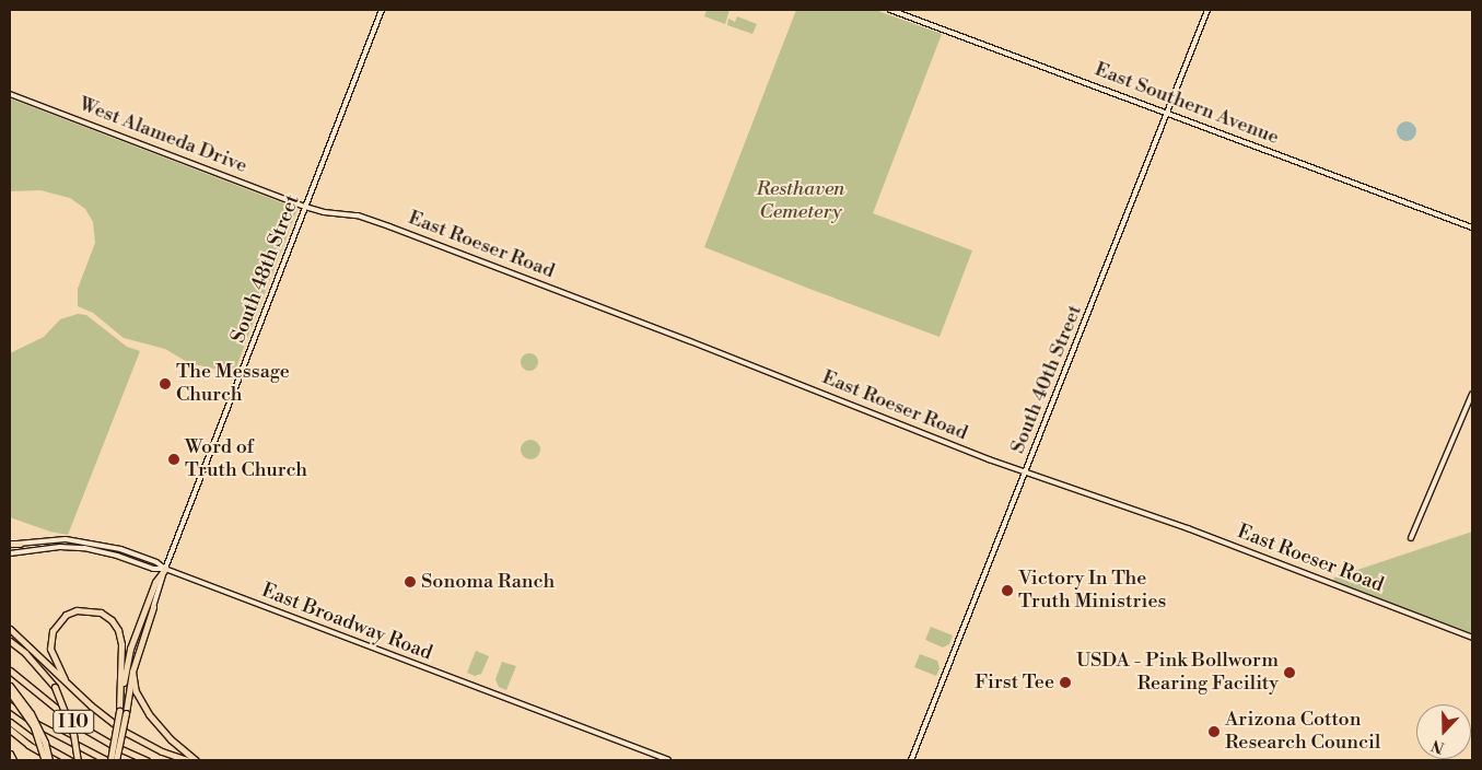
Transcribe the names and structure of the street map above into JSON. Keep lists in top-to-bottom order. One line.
{"streets":{"highway":["South 48th Street","I 10"],"main road":["East Southern Avenue","West Alameda Drive","East Roeser Road","South 40th Street","East Broadway Road"]},"crossings":[["East Southern Avenue","South 40th Street"],["West Alameda Drive","East Roeser Road"],["West Alameda Drive","South 48th Street"],["East Roeser Road","South 48th Street"],["East Roeser Road","South 40th Street"],["South 48th Street","East Broadway Road"],["South 48th Street","I 10"]],"parks":["Resthaven Cemetery"],"places":["The Message Church","Word of Truth Church","Sonoma Ranch","Victory In The Truth Ministries","USDA - Pink Bollworm Rearing Facility","First Tee","Arizona Cotton Research Council"],"north":"bottom"}
